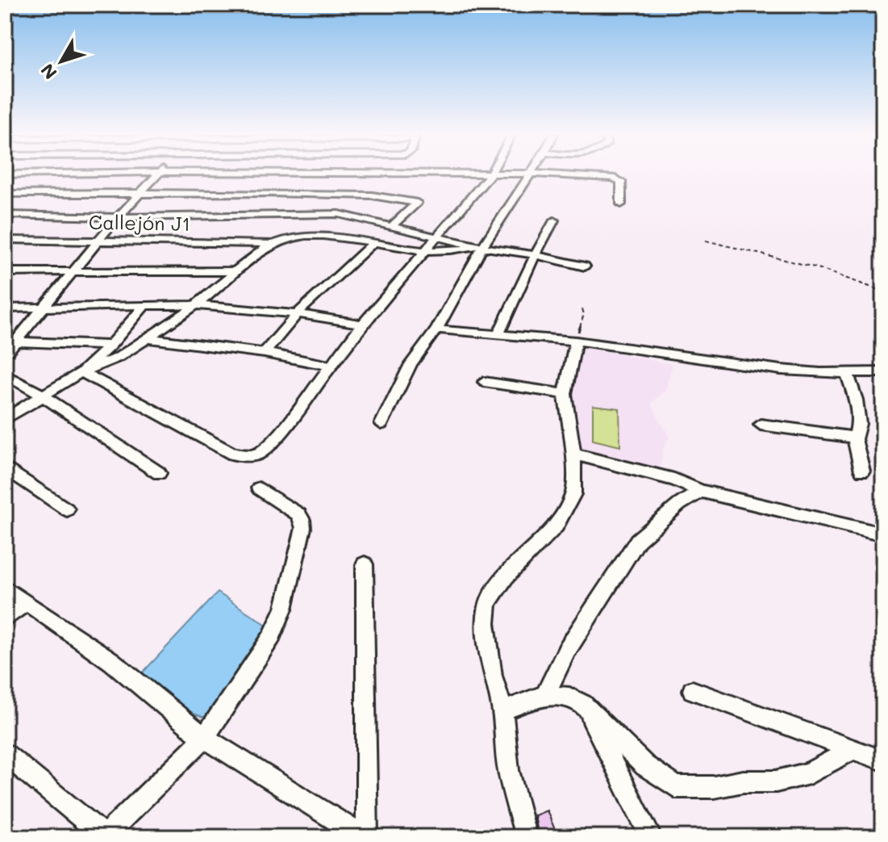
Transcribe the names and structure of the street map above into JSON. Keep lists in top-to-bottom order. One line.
{"streets":{"street":["Callejón J1"]},"north":"bottom left"}
